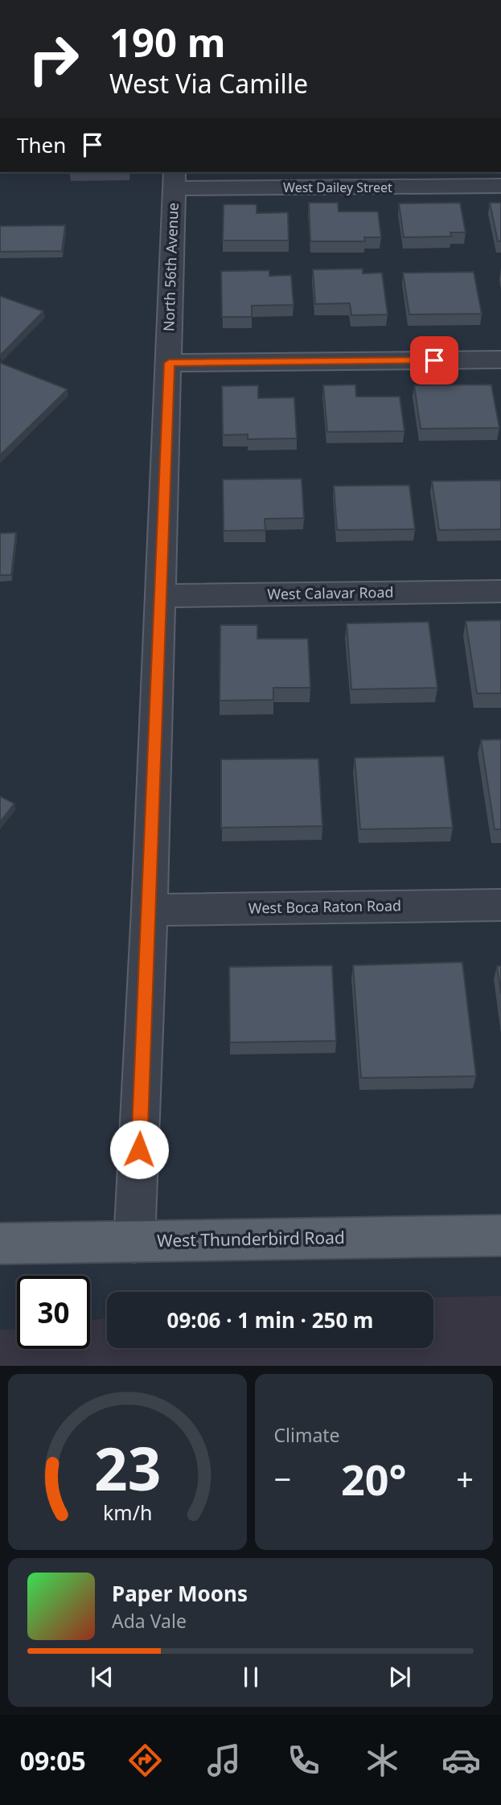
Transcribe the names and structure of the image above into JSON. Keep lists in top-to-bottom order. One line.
{"streets":{"main road":["West Thunderbird Road"],"street":["West Dailey Street","North 56th Avenue","West Calavar Road","West Boca Raton Road"]},"crossings":[["West Dailey Street","North 56th Avenue"],["North 56th Avenue","West Calavar Road"],["North 56th Avenue","West Boca Raton Road"],["North 56th Avenue","West Thunderbird Road"]],"page":{"turn":["190 m","West Via Camille"],"then":"Then","limit":"30","trip":"09:06 · 1 min · 250 m","tile":"Climate","heat":["−","20°","+"],"song":["Paper Moons","Ada Vale"],"tabs":"09:05","gauge":["23","km/h"]}}
